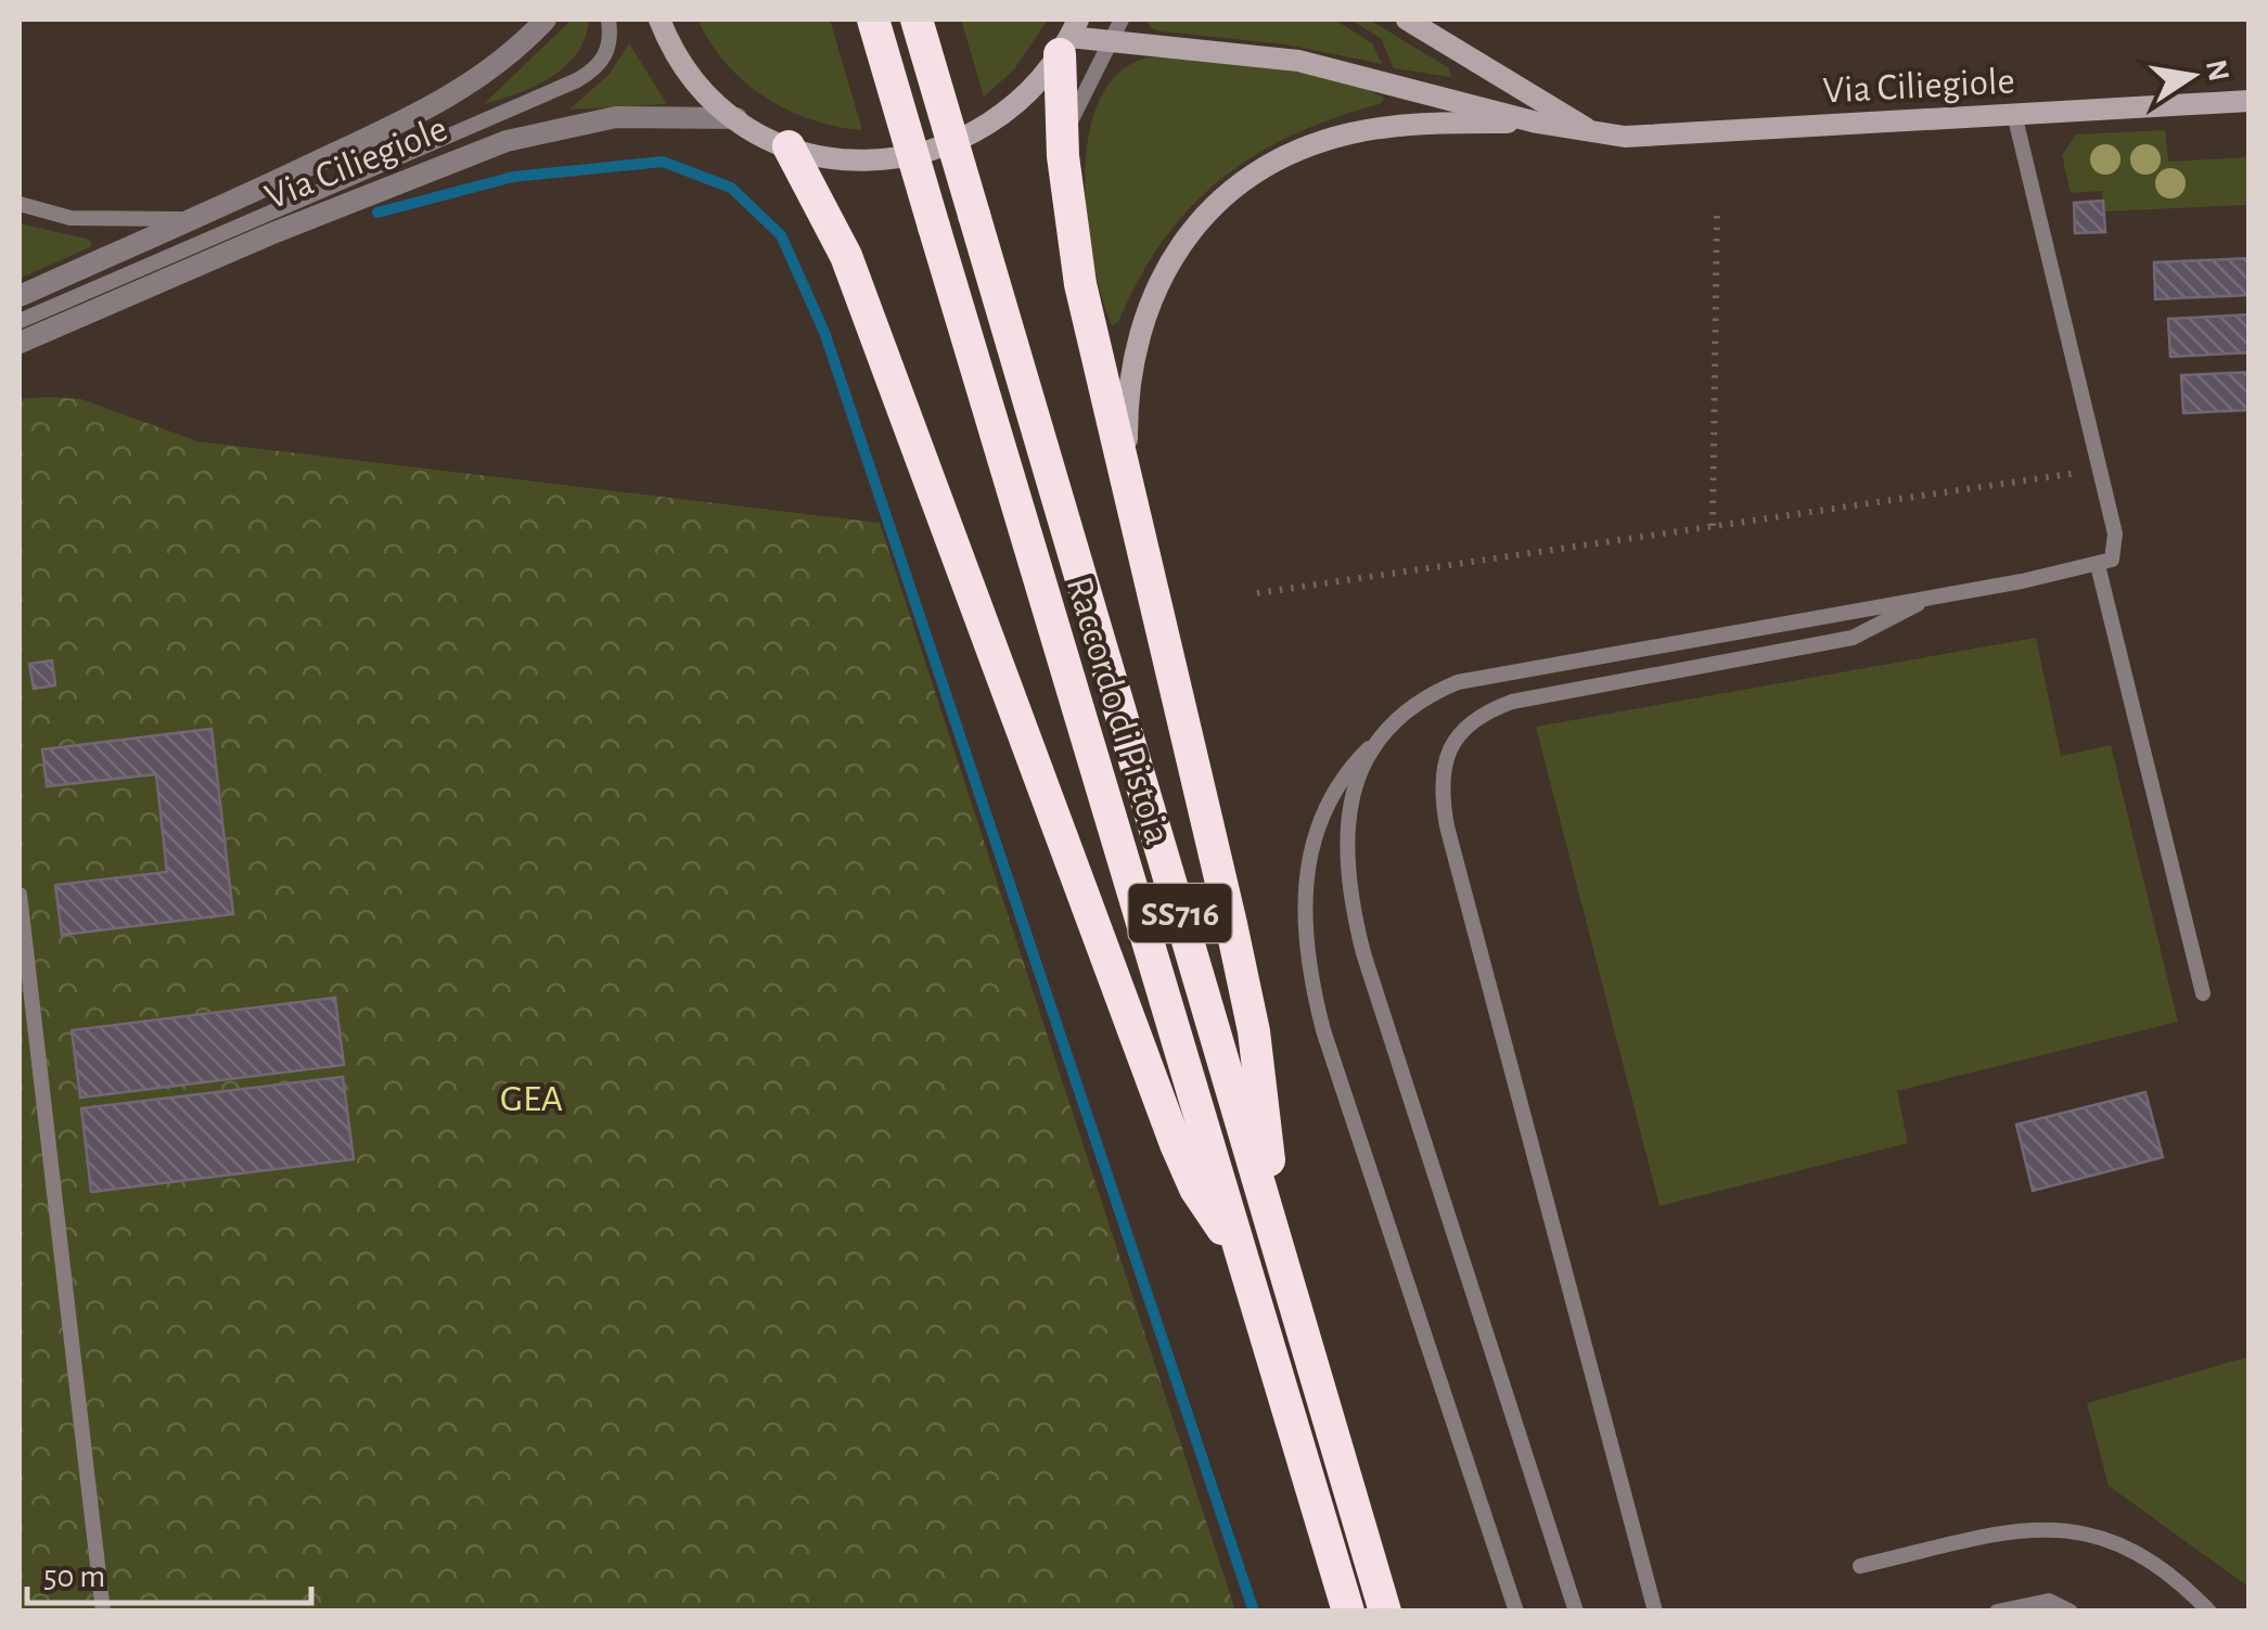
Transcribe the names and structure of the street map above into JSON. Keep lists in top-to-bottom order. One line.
{"streets":{"highway":["Raccordo di Pistoia","SS716"],"street":["Via Ciliegiole"]},"parks":["GEA"],"scale_bar":"50 m","north":"right"}
